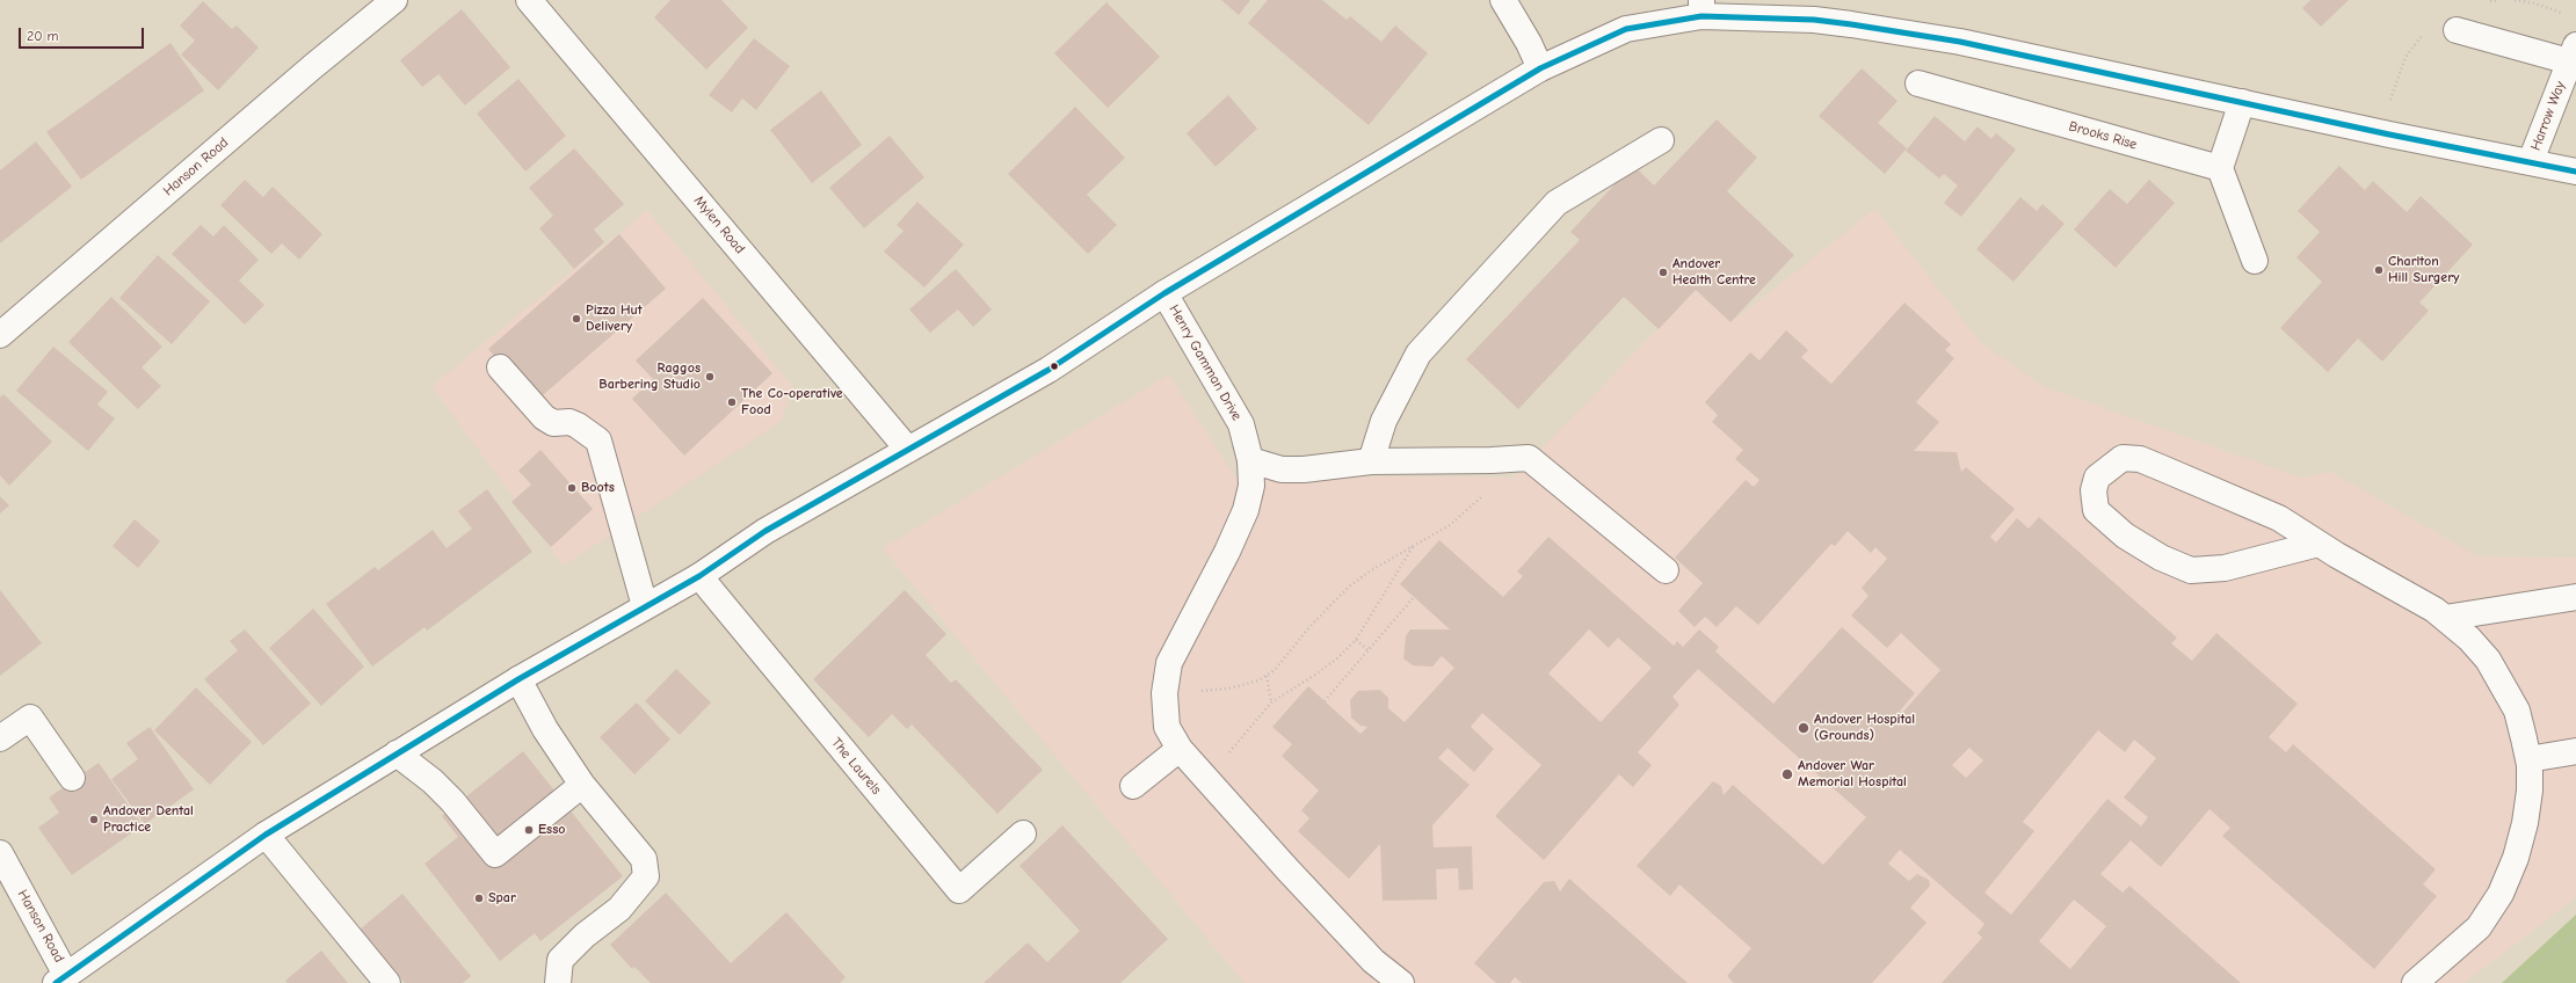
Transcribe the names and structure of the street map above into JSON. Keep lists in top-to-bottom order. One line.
{"streets":{"street":["Harrow Way","Brooks Rise","Hanson Road","Mylen Road","Henry Gamman Drive","The Laurels"]},"places":["Charlton Hill Surgery","Andover Health Centre","Pizza Hut Delivery","Raggos Barbering Studio","The Co-operative Food","Boots","Andover Hospital (Grounds)","Andover War Memorial Hospital","Andover Dental Practice","Esso","Spar"],"scale_bar":"20 m"}
